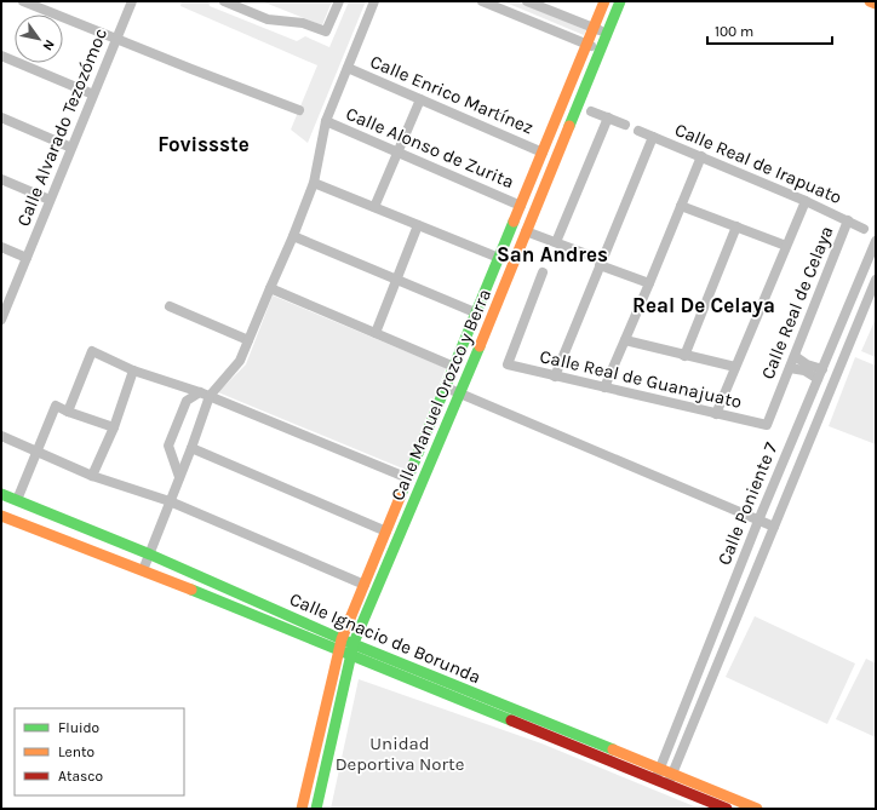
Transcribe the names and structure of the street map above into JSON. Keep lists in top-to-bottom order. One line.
{"streets":{"street":["Calle Enrico Martínez","Calle Alvarado Tezozómoc","Calle Alonso de Zurita","Calle Real de Irapuato","Calle Real de Celaya","Calle Real de Guanajuato","Calle Manuel Orozco y Berra","Calle Poniente 7","Calle Ignacio de Borunda"]},"crossings":[["Calle Enrico Martínez","Calle Manuel Orozco y Berra"],["Calle Alonso de Zurita","Calle Manuel Orozco y Berra"],["Calle Real de Irapuato","Calle Real de Celaya"],["Calle Real de Celaya","Calle Real de Guanajuato"],["Calle Manuel Orozco y Berra","Calle Ignacio de Borunda"],["Calle Poniente 7","Calle Ignacio de Borunda"]],"districts":["Fovissste","San Andres","Real De Celaya"],"parks":["Unidad Deportiva Norte"],"legend":["Fluido","Lento","Atasco"],"scale_bar":"100 m","north":"bottom right"}
